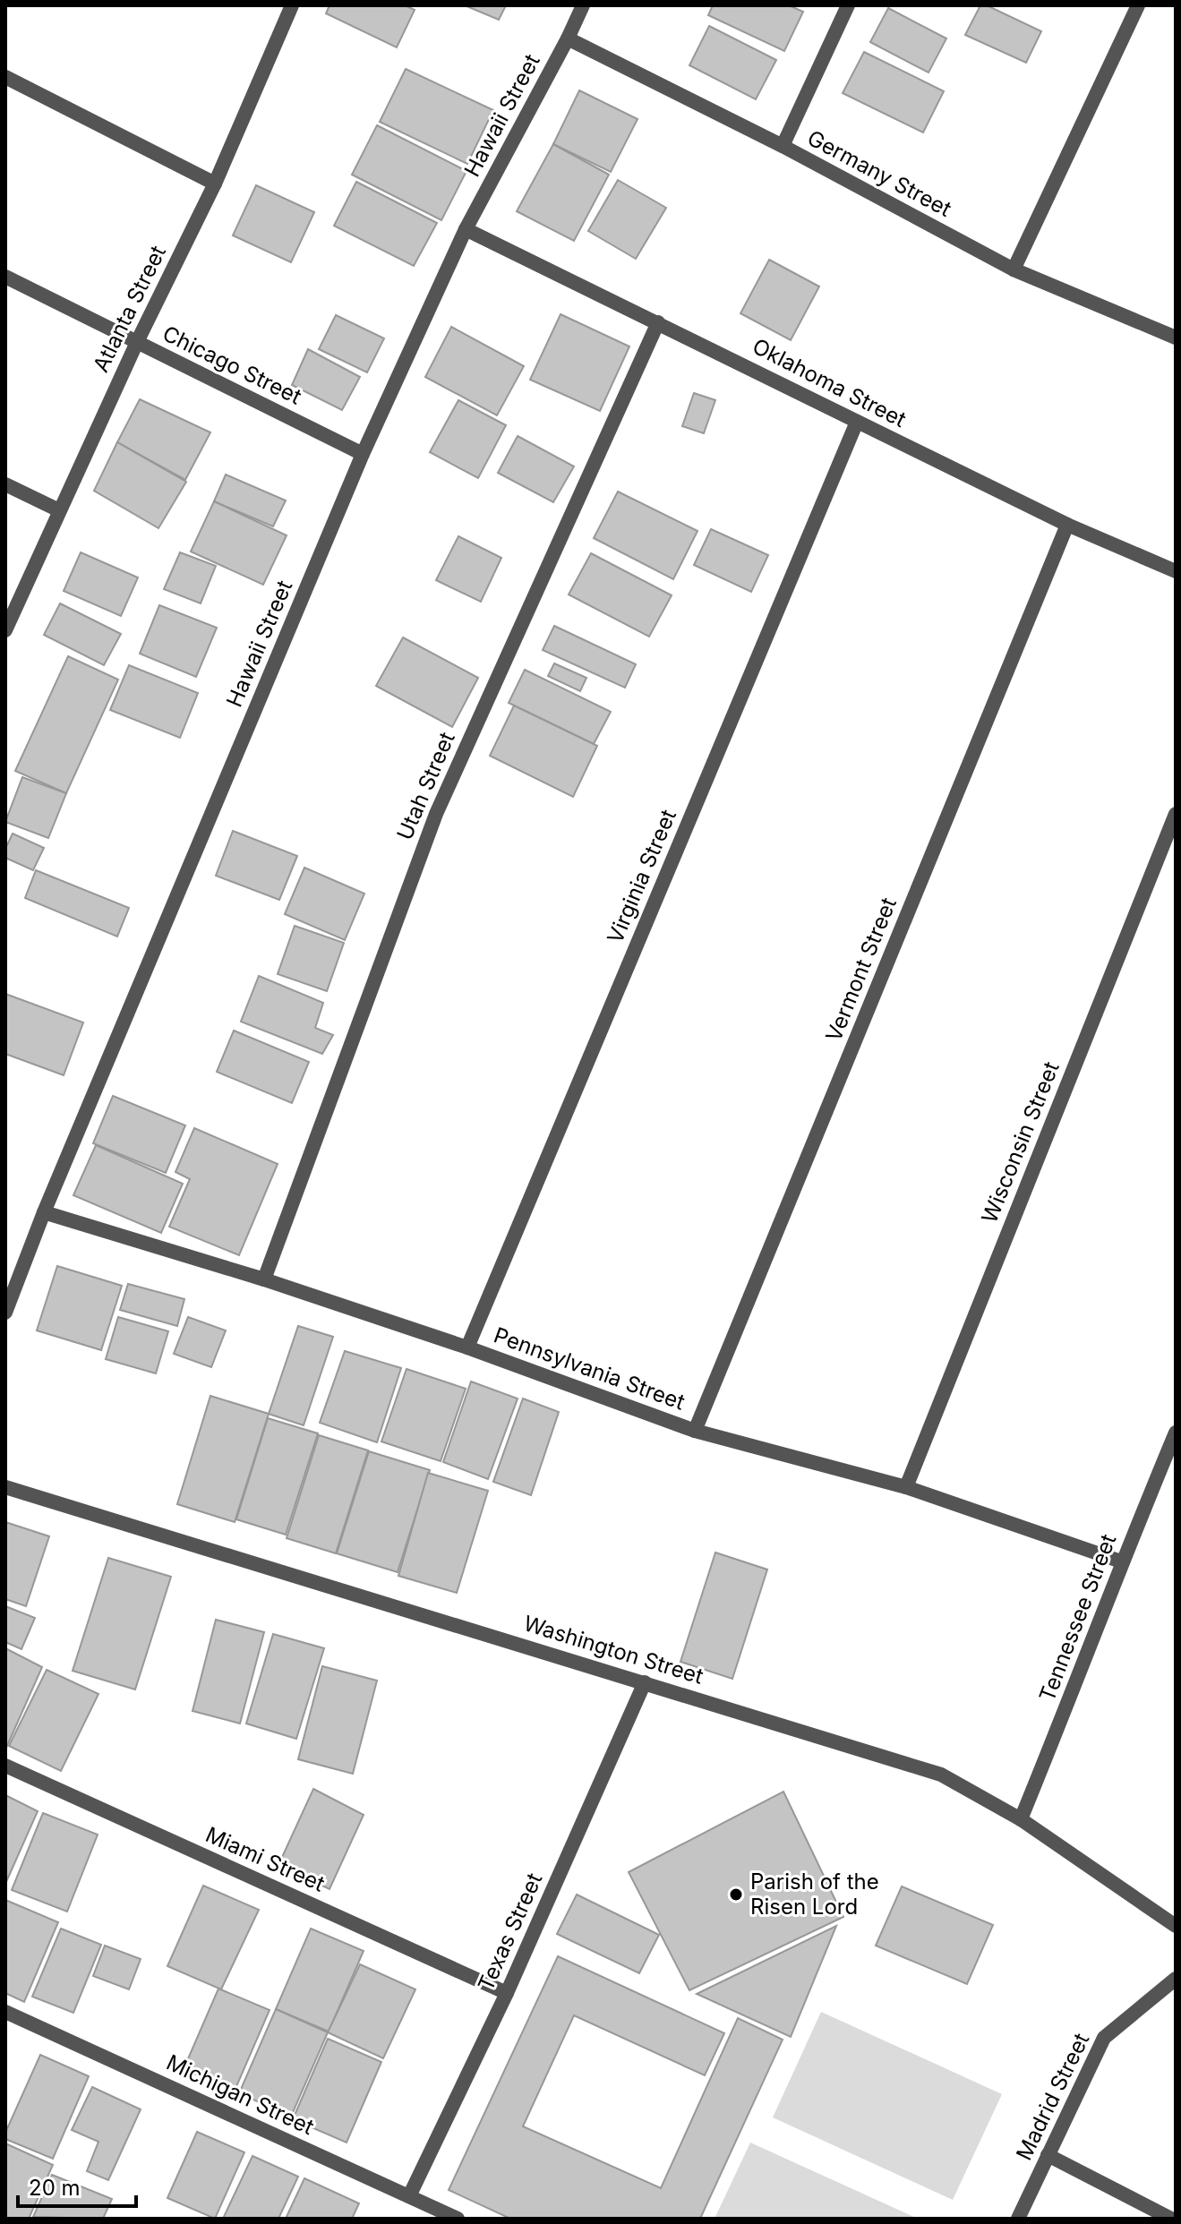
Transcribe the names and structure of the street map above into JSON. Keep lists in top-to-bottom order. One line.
{"streets":{"street":["Hawaii Street","Germany Street","Atlanta Street","Chicago Street","Oklahoma Street","Utah Street","Virginia Street","Vermont Street","Wisconsin Street","Pennsylvania Street","Tennessee Street","Washington Street","Miami Street","Texas Street","Michigan Street","Madrid Street"]},"crossings":[["Hawaii Street","Germany Street"],["Hawaii Street","Chicago Street"],["Hawaii Street","Oklahoma Street"],["Hawaii Street","Pennsylvania Street"],["Atlanta Street","Chicago Street"],["Oklahoma Street","Utah Street"],["Oklahoma Street","Virginia Street"],["Oklahoma Street","Vermont Street"],["Utah Street","Pennsylvania Street"],["Virginia Street","Pennsylvania Street"],["Vermont Street","Pennsylvania Street"],["Wisconsin Street","Pennsylvania Street"],["Pennsylvania Street","Tennessee Street"],["Tennessee Street","Washington Street"],["Washington Street","Texas Street"],["Miami Street","Texas Street"],["Texas Street","Michigan Street"]],"places":["Parish of the Risen Lord"],"scale_bar":"20 m"}
